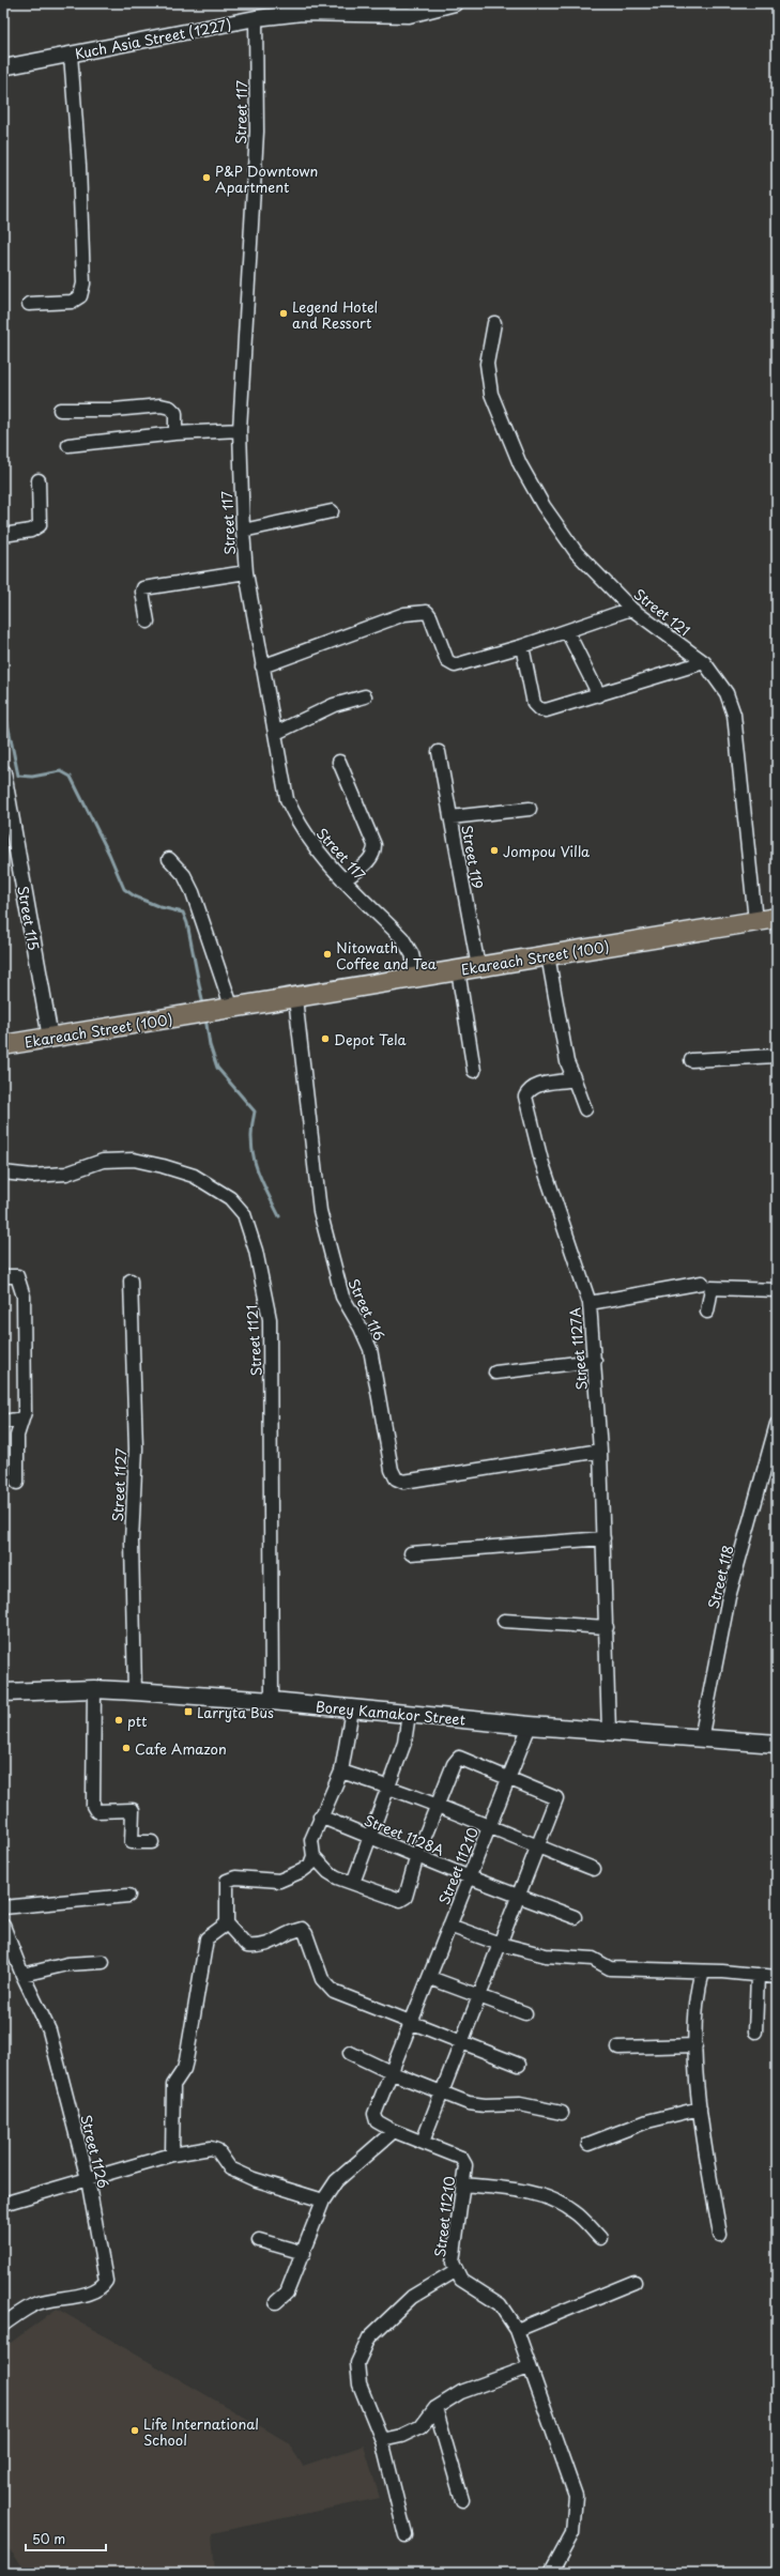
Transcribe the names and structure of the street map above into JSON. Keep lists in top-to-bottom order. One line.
{"streets":{"main road":["Ekareach Street (100)","Borey Kamakor Street"],"street":["Kuch Asia Street (1227)","Street 117","Street 121","Street 119","Street 115","Street 116","Street 1121","Street 1127A","Street 1127","Street 118","Street 1128A","Street 11210","Street 1126"]},"crossings":[["Kuch Asia Street (1227)","Street 117"],["Street 117","Ekareach Street (100)"],["Street 121","Ekareach Street (100)"],["Street 119","Ekareach Street (100)"],["Street 115","Ekareach Street (100)"],["Ekareach Street (100)","Street 116"],["Street 116","Street 1127A"],["Street 1121","Borey Kamakor Street"],["Street 1127A","Borey Kamakor Street"],["Street 1127","Borey Kamakor Street"],["Street 118","Borey Kamakor Street"],["Borey Kamakor Street","Street 11210"],["Street 1128A","Street 11210"]],"places":{"other":["P&P Downtown Apartment","Legend Hotel and Ressort","Jompou Villa","Nitowath Coffee and Tea","Depot Tela","ptt","Cafe Amazon","Life International School"],"transit":["Larryta Bus"]},"scale_bar":"50 m"}
